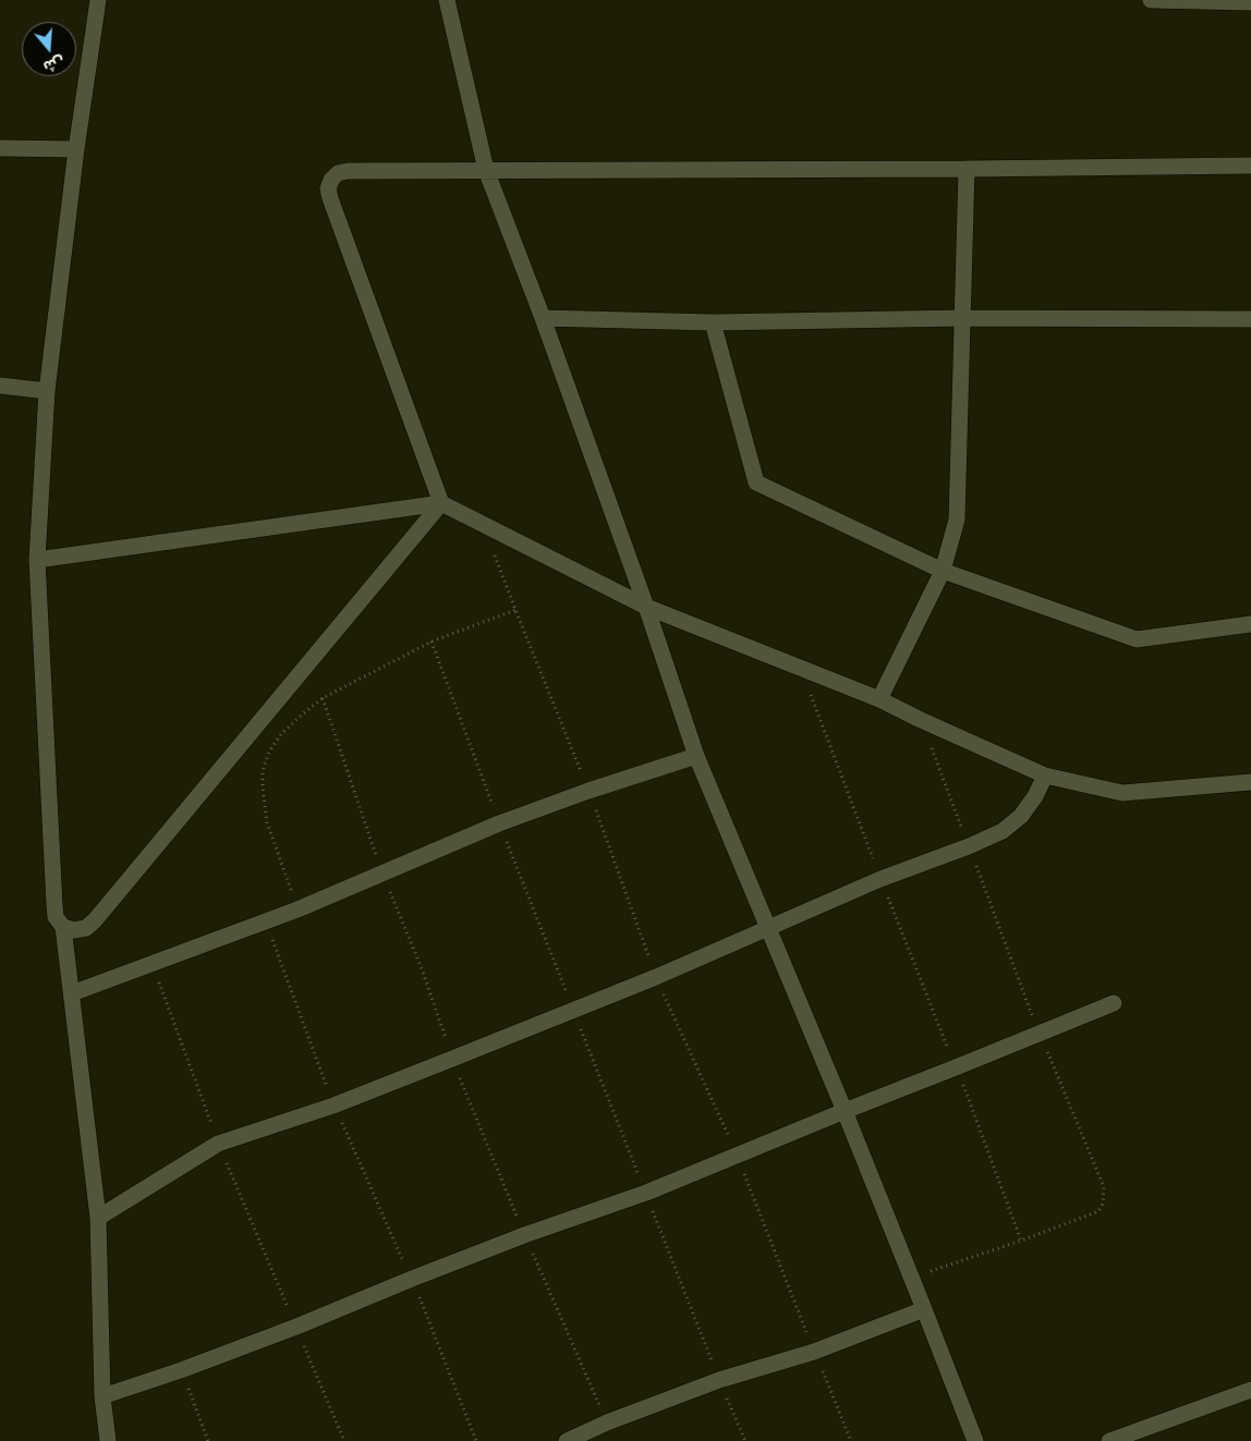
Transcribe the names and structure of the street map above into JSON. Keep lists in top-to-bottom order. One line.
{"north":"bottom"}
